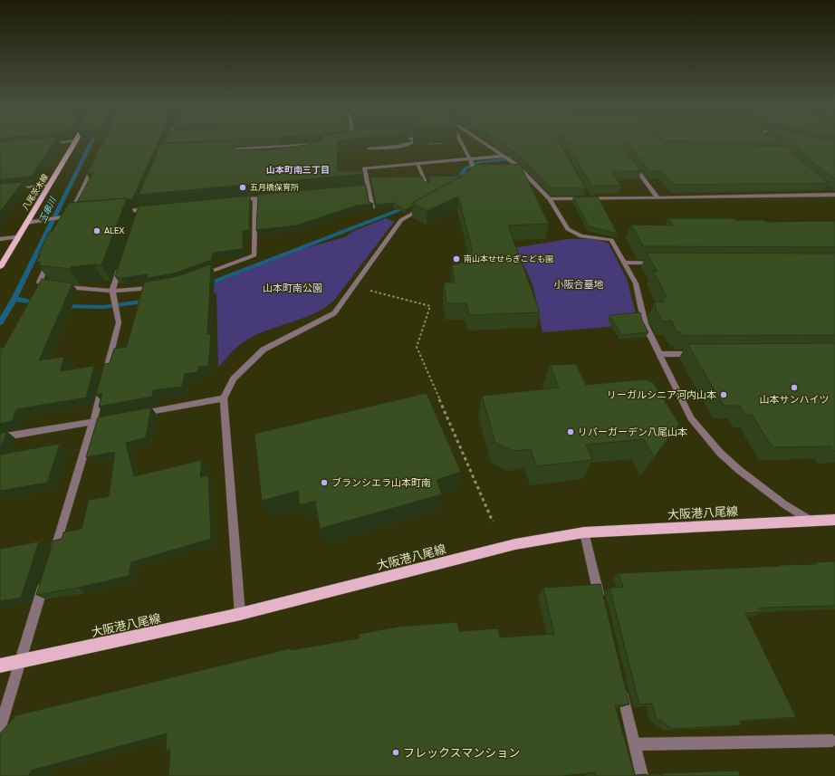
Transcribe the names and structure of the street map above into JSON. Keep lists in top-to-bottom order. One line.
{"streets":{"main road":["八尾茨木線","大阪港八尾線"]},"districts":["山本町南三丁目"],"water":["玉串川"],"parks":["小阪合墓地","山本町南公園"],"places":["五月橋保育所","ALEX","南山本せせらぎこども園","山本サンハイツ","リーガルシニア河内山本","リバーガーデン八尾山本","ブランシエラ山本町南","フレックスマンション"]}
